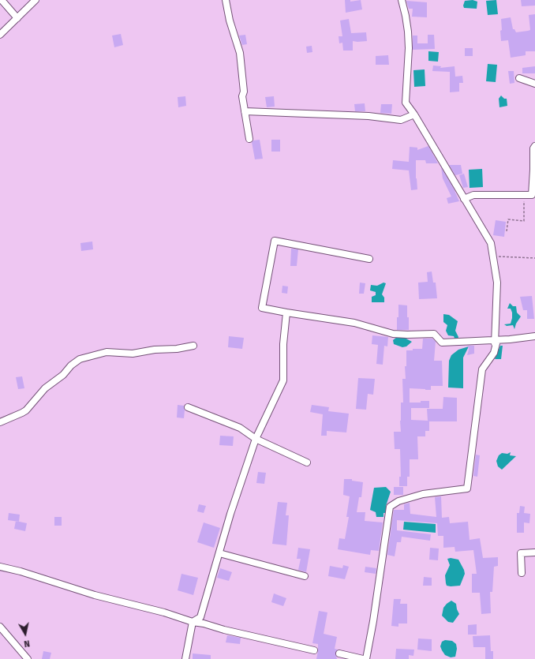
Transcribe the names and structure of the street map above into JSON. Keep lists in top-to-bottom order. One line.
{"north":"bottom"}
